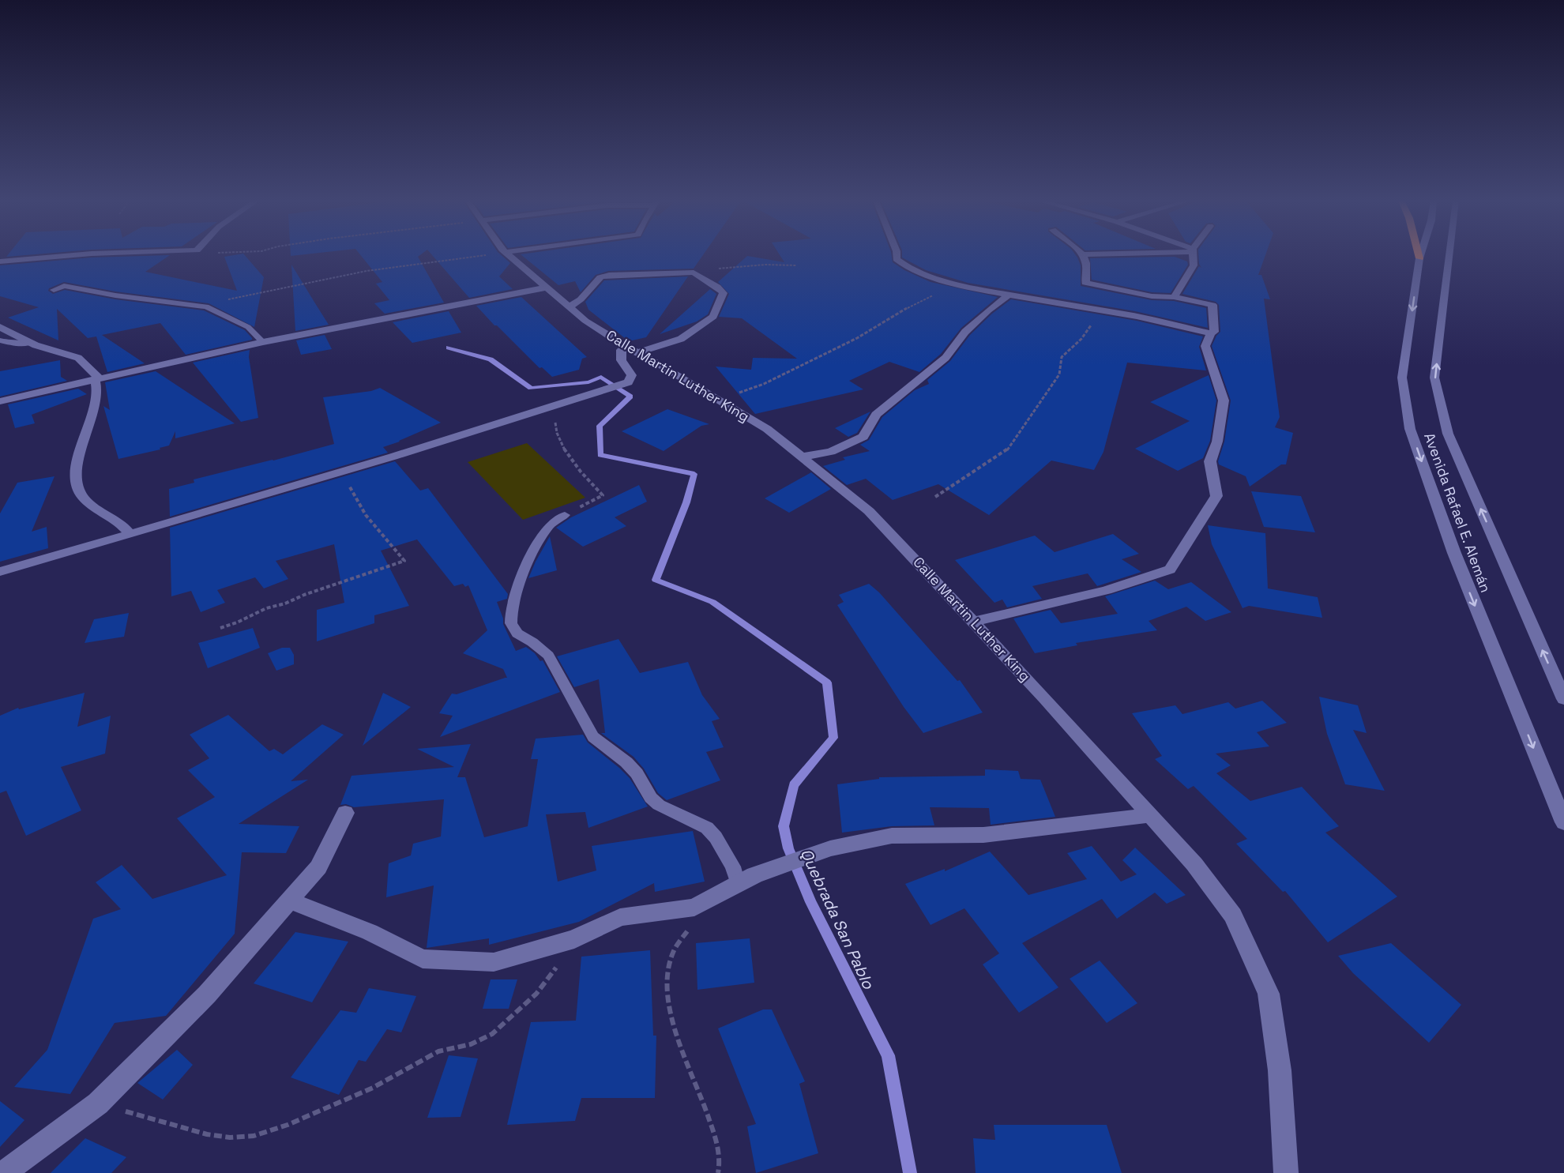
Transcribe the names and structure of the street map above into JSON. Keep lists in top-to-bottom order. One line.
{"streets":{"street":["Calle Martin Luther King","Avenida Rafael E. Alemán"]},"water":["Quebrada San Pablo"]}
